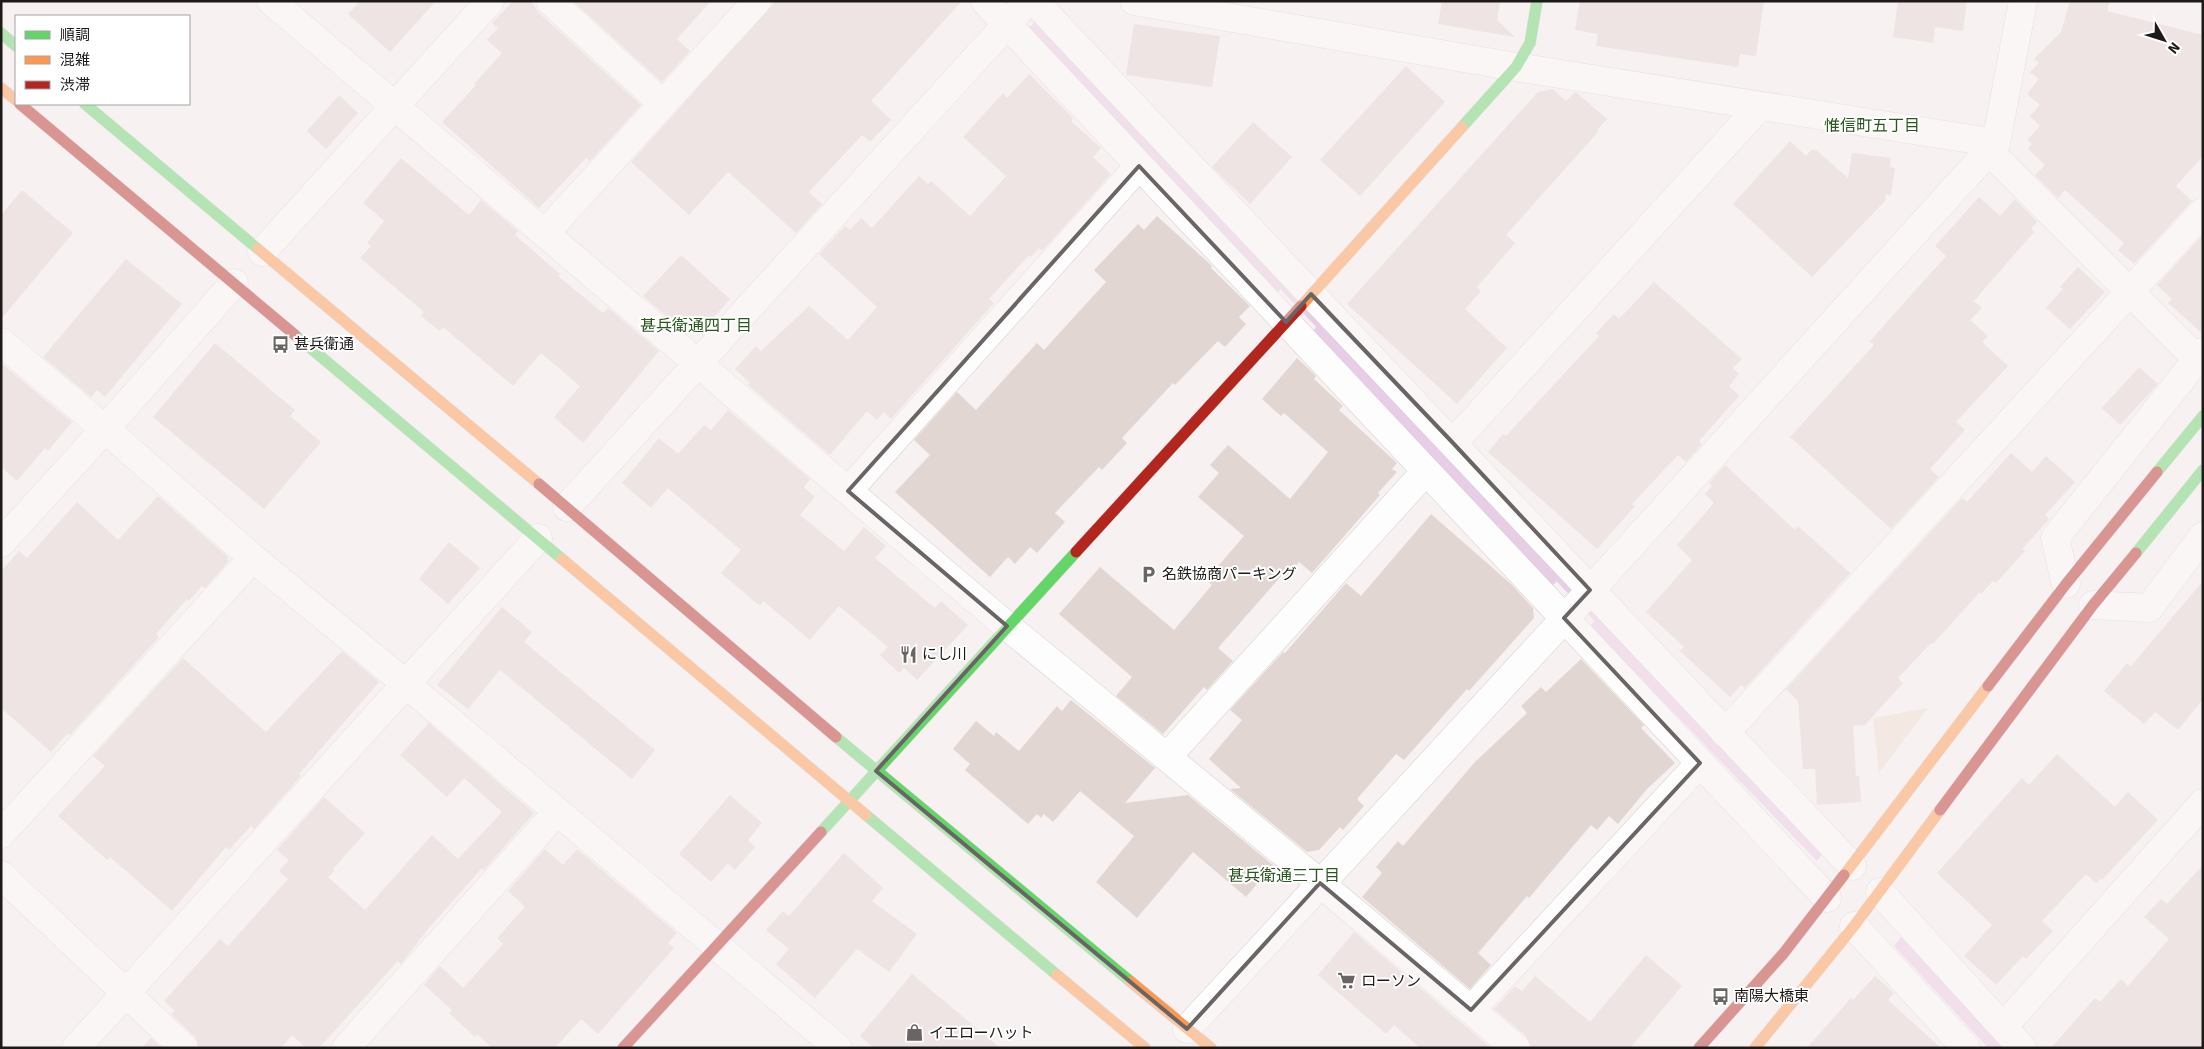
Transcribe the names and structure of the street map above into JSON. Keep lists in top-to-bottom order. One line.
{"districts":["惟信町五丁目","甚兵衛通四丁目","甚兵衛通三丁目"],"places":{"bus stop":["甚兵衛通","南陽大橋東"],"parking":["名鉄協商パーキング"],"restaurant":["にし川"],"supermarket":["ローソン"],"shop":["イエローハット"]},"legend":["順調","混雑","渋滞"],"north":"bottom right"}
